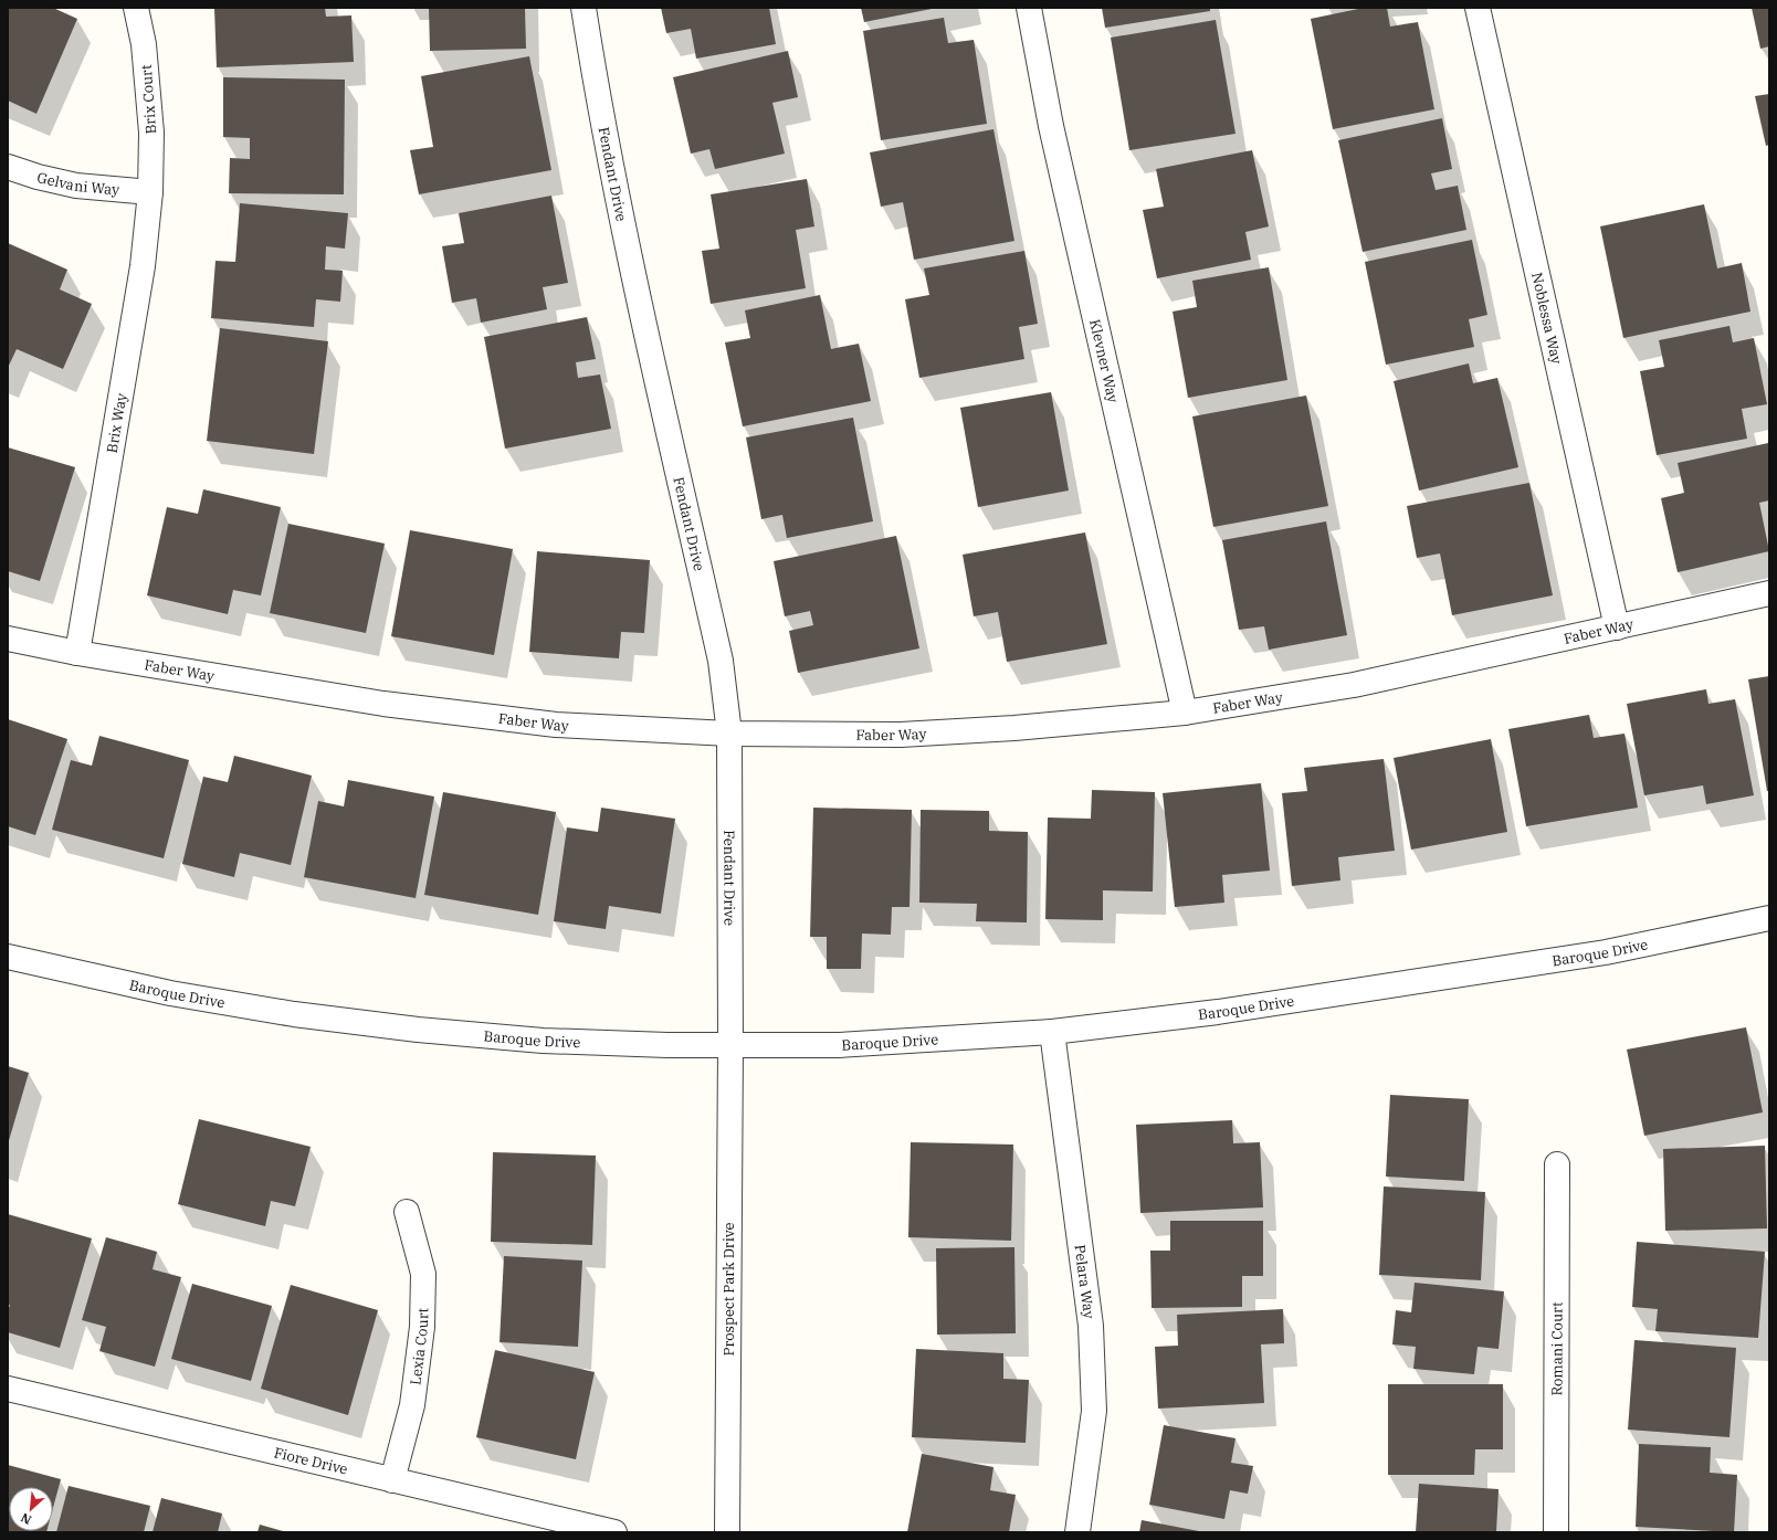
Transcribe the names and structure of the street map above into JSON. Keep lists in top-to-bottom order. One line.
{"streets":{"street":["Brix Court","Fendant Drive","Gelvani Way","Noblessa Way","Klevner Way","Brix Way","Faber Way","Baroque Drive","Pelara Way","Prospect Park Drive","Lexia Court","Romani Court","Fiore Drive"]},"crossings":[["Brix Court","Gelvani Way"],["Brix Court","Brix Way"],["Fendant Drive","Faber Way"],["Fendant Drive","Baroque Drive"],["Fendant Drive","Prospect Park Drive"],["Gelvani Way","Brix Way"],["Noblessa Way","Faber Way"],["Klevner Way","Faber Way"],["Brix Way","Faber Way"],["Baroque Drive","Pelara Way"],["Baroque Drive","Prospect Park Drive"],["Lexia Court","Fiore Drive"]],"north":"bottom left"}
